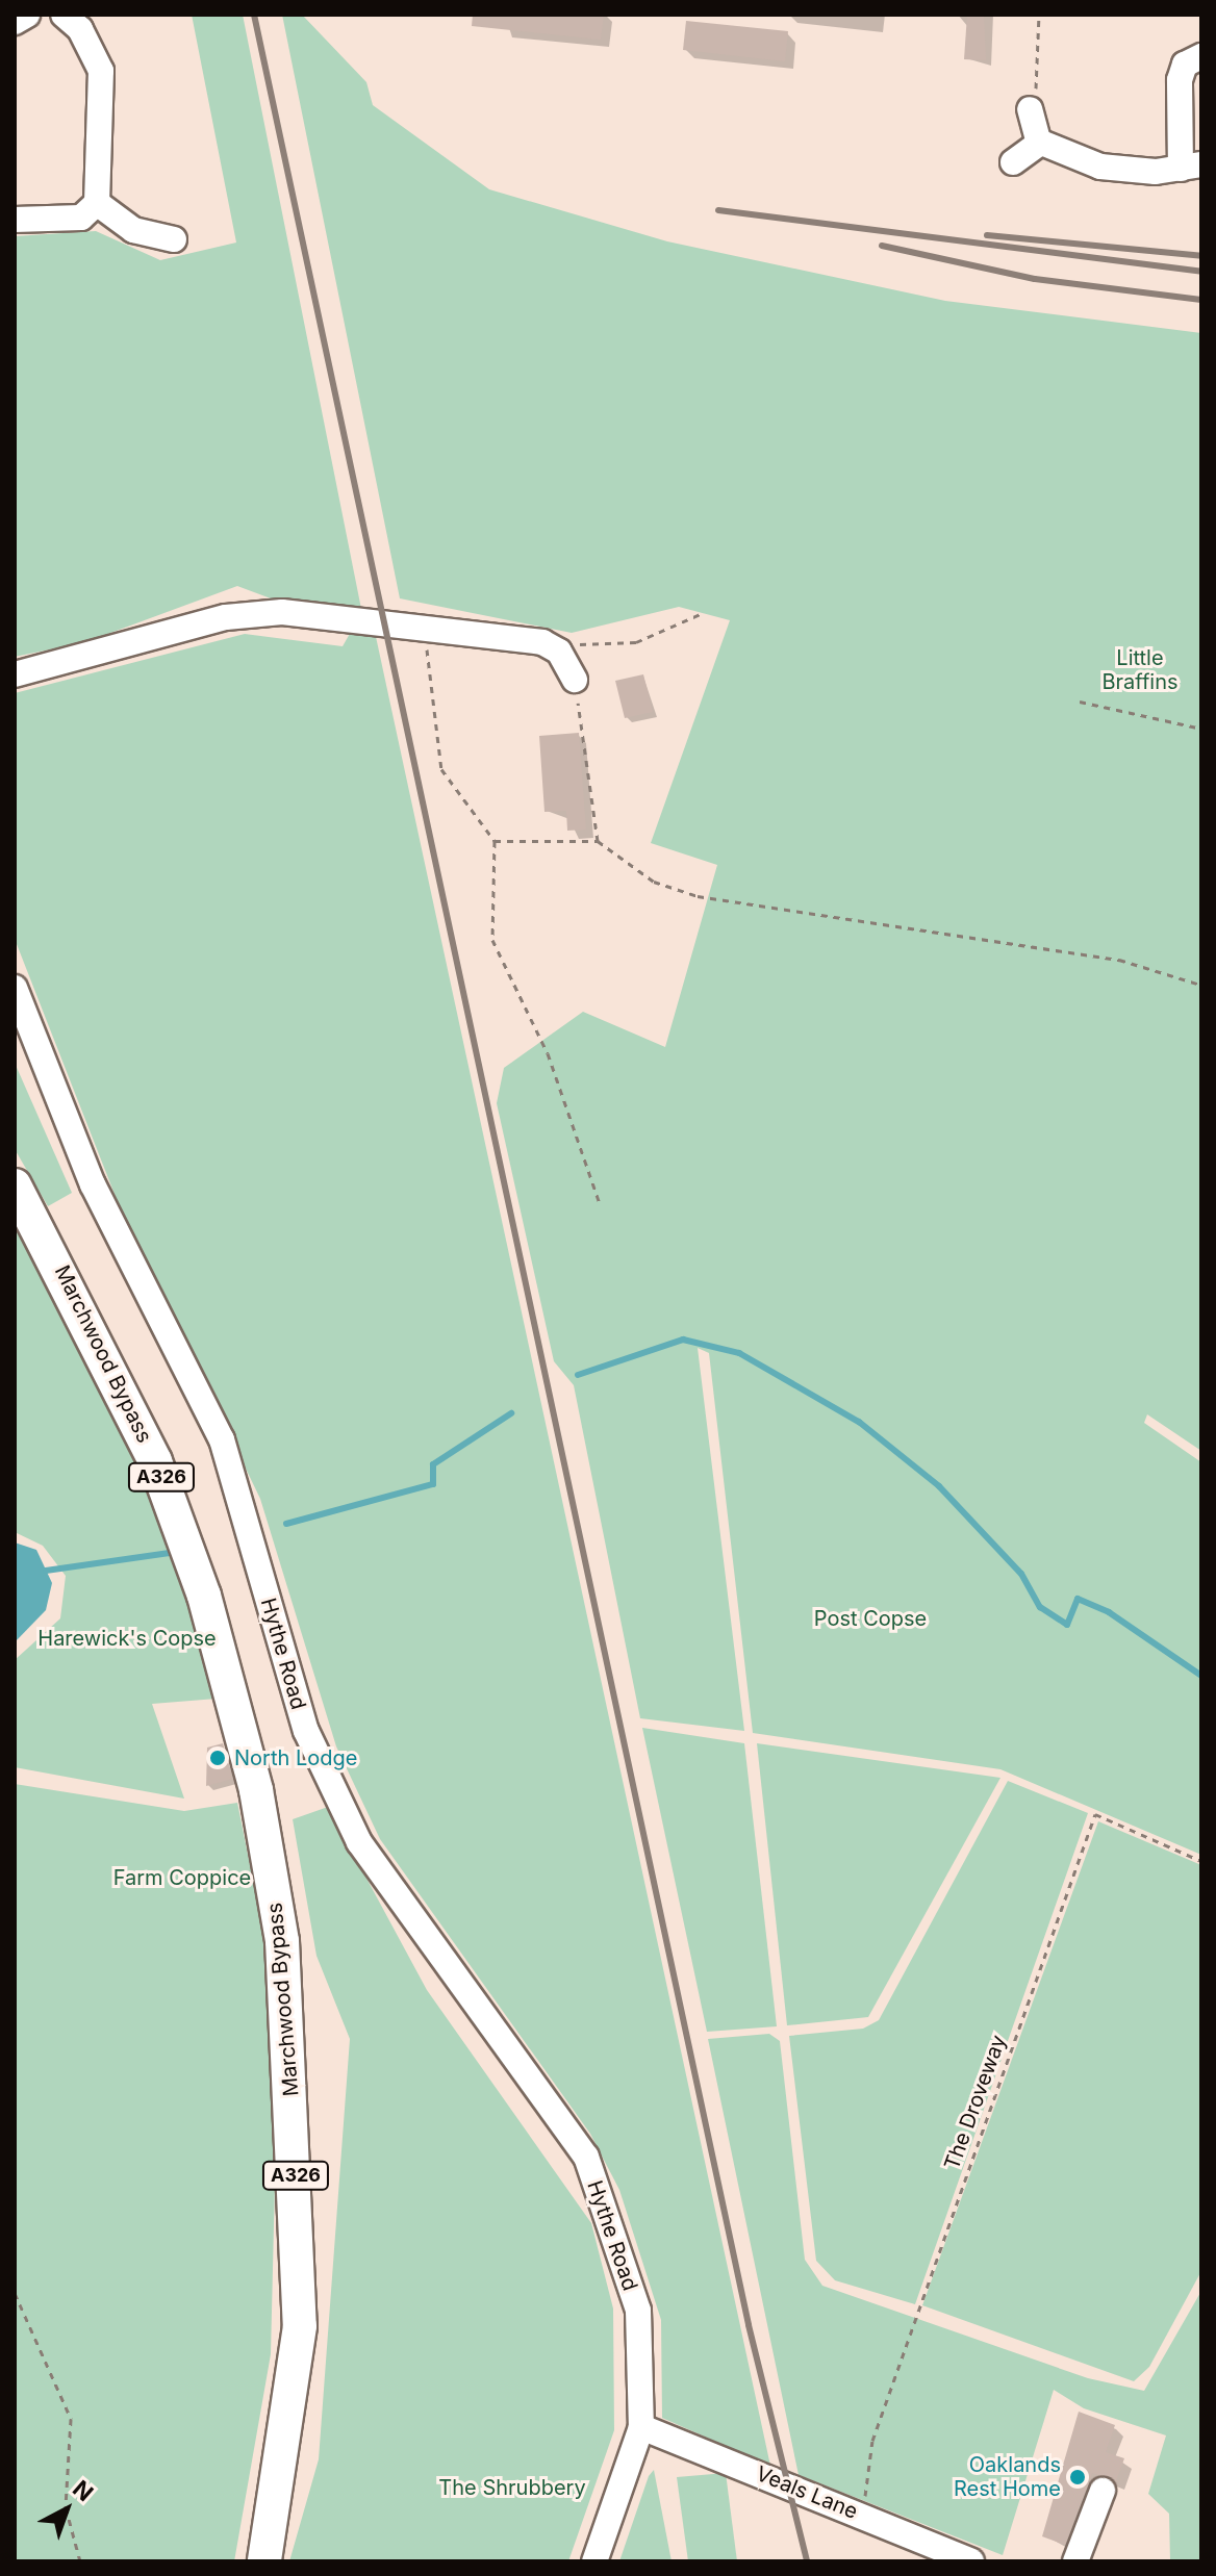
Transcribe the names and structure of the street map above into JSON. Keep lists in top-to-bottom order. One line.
{"streets":{"main road":["Marchwood Bypass","A326"],"street":["Hythe Road","Veals Lane"],"path":["The Droveway"]},"crossings":[["Hythe Road","Veals Lane"],["The Droveway","Veals Lane"]],"parks":["Little Braffins","Post Copse","Harewick's Copse","Farm Coppice","The Shrubbery"],"places":["North Lodge","Oaklands Rest Home"],"north":"top right"}
